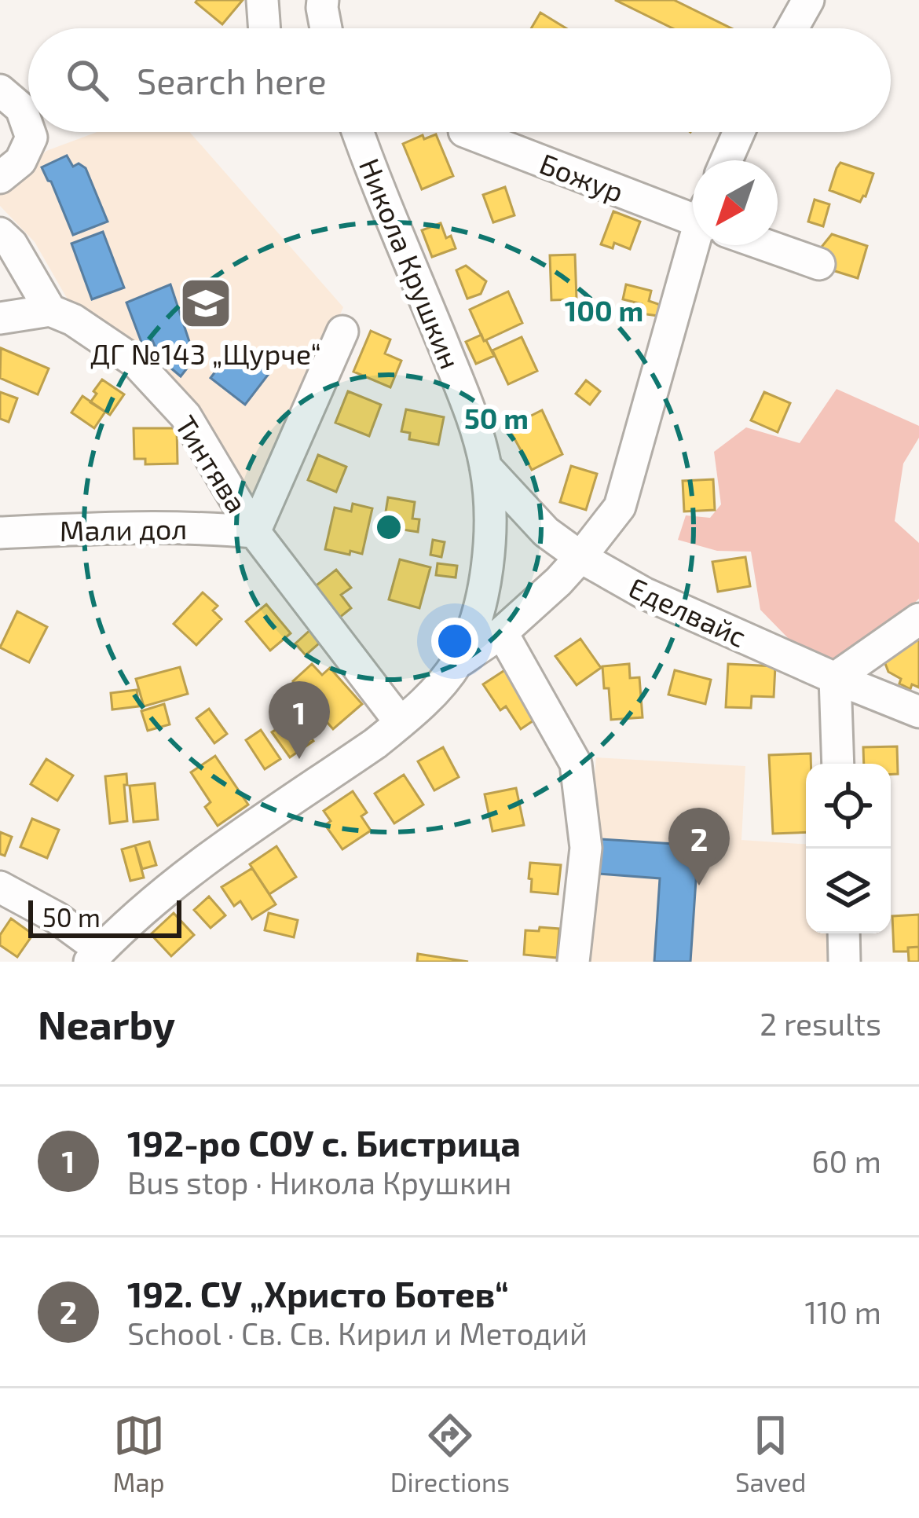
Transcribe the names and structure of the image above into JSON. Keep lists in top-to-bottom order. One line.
{"streets":{"street":["Божур","Никола Крушкин","Тинтява","Мали дол","Еделвайс"]},"crossings":[["Никола Крушкин","Тинтява"],["Никола Крушкин","Еделвайс"],["Тинтява","Мали дол"]],"places":{"school or university":["ДГ №143 „Щурче“"]},"scale_bar":"50 m","north":"bottom left","page":{"search":"Search here","pins":["1","2"],"scale":"50 m","heading":["Nearby","2 results"],"list":[{"mark":"1","name":"192-ро СОУ с. Бистрица","note":"Bus stop · Никола Крушкин","value":"60 m"},{"mark":"2","name":"192. СУ „Христо Ботев“","note":"School · Св. Св. Кирил и Методий","value":"110 m"}],"nav":["Map","Directions","Saved"]},"rings":["100 m","50 m"]}
